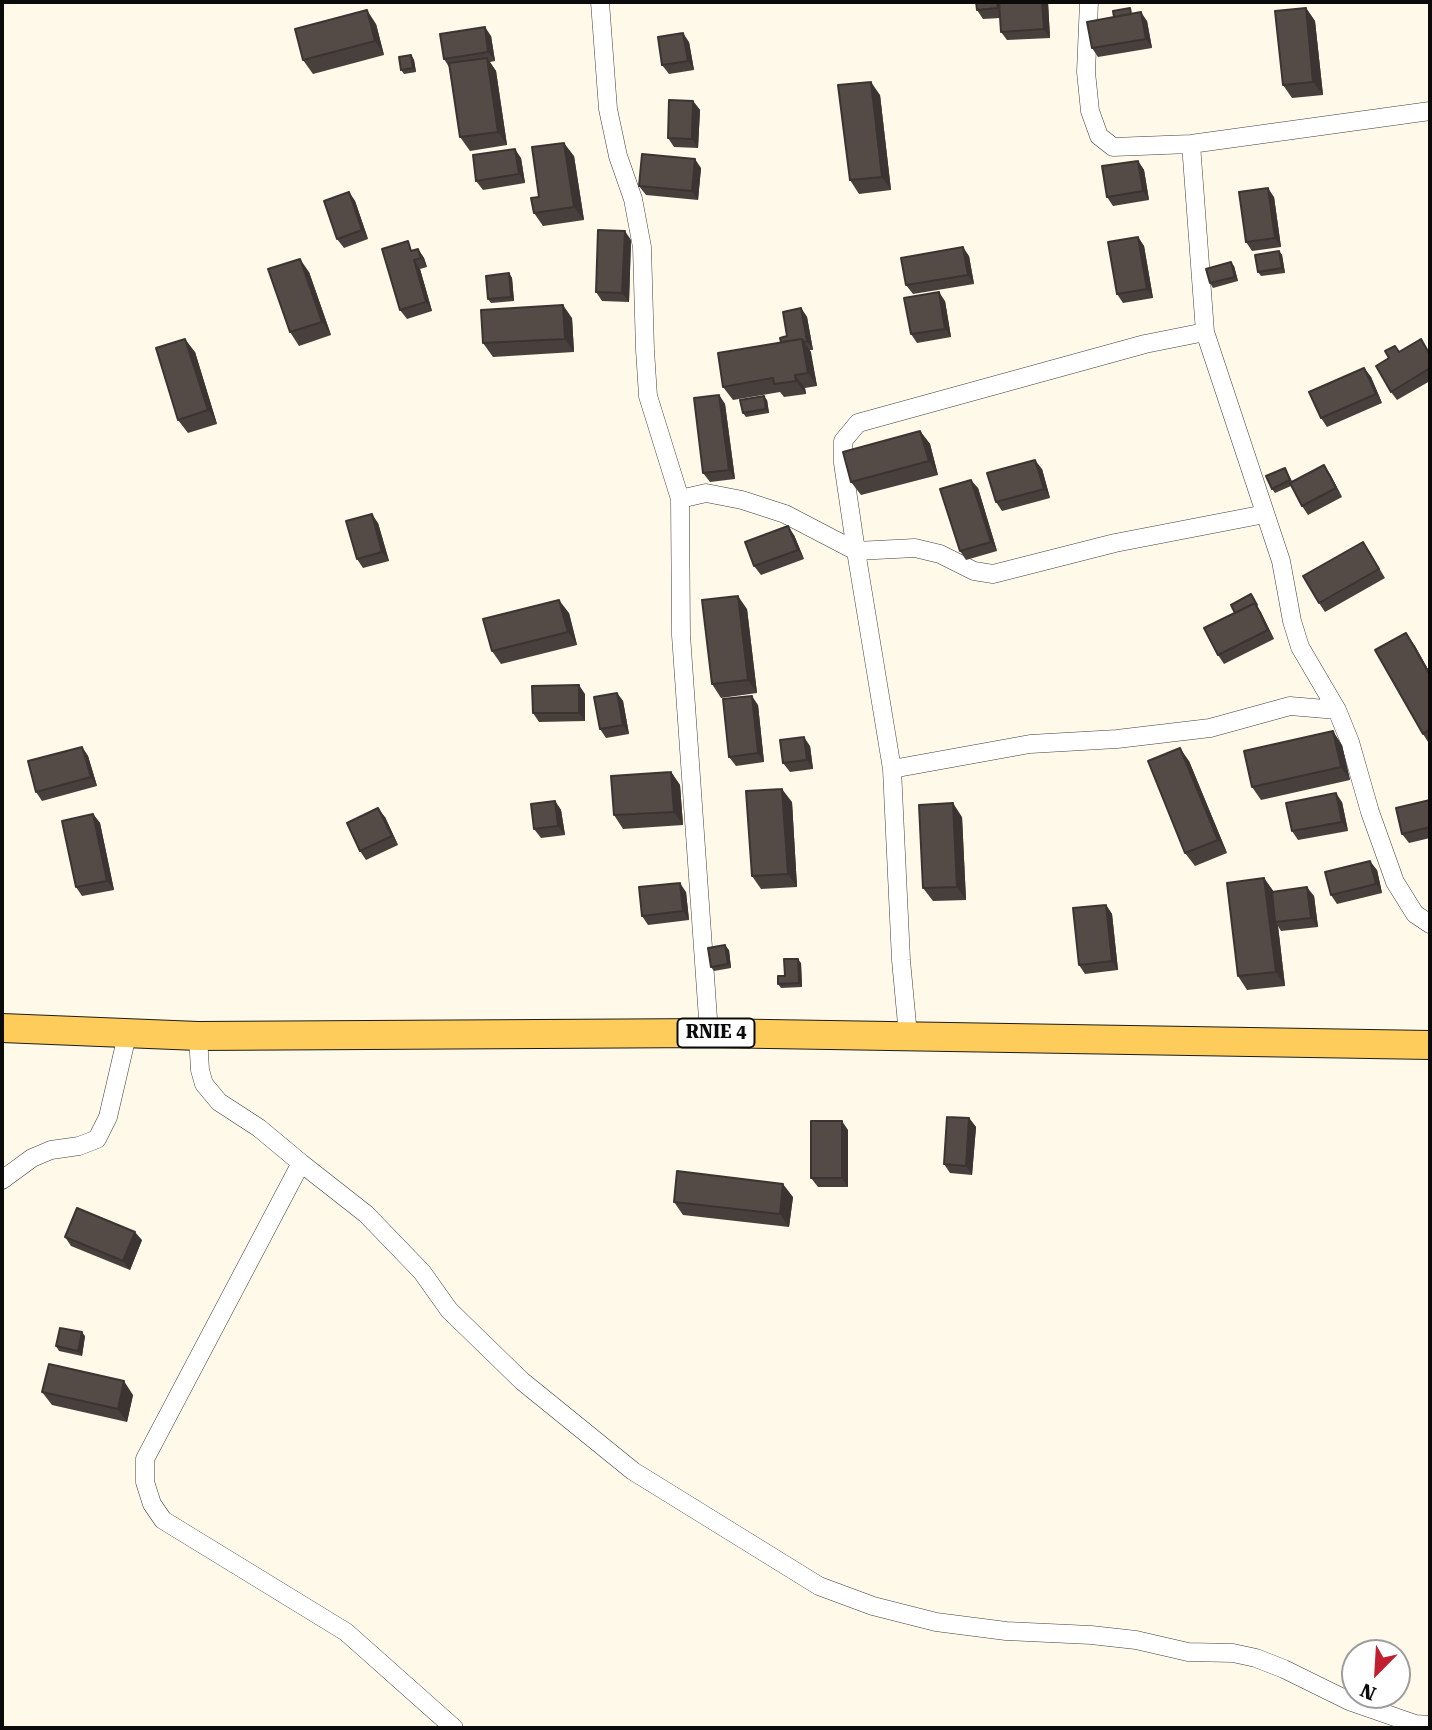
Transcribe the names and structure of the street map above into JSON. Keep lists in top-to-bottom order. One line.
{"streets":{"main road":["RNIE 4"]},"north":"bottom left"}
